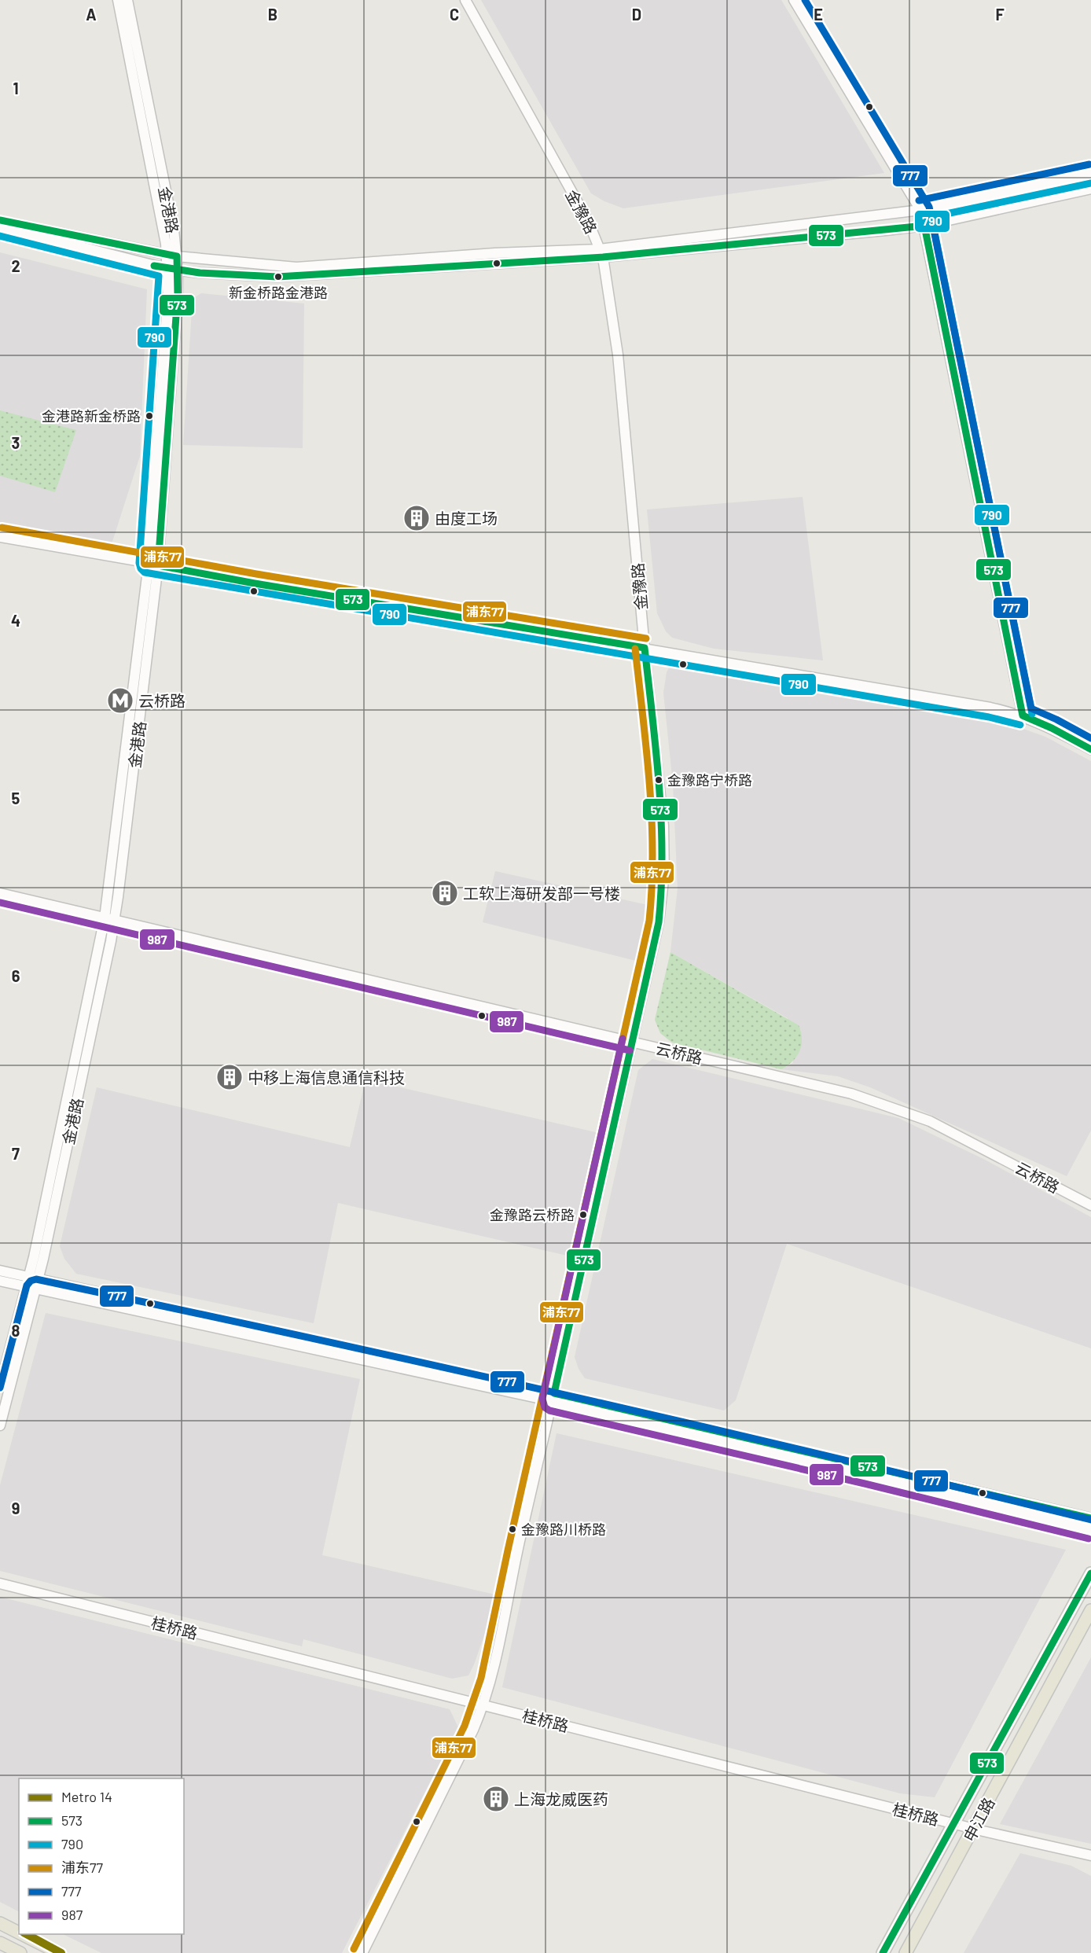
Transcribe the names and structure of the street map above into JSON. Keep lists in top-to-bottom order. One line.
{"streets":{"main road":["申江路"],"street":["金港路","金豫路","云桥路","桂桥路"]},"crossings":[["金港路","云桥路"],["金豫路","云桥路"],["金豫路","桂桥路"],["桂桥路","申江路"]],"places":{"other":["新金桥路金港路","金港路新金桥路","金豫路宁桥路","金豫路云桥路","金豫路川桥路"],"building":["由度工场","工软上海研发部一号楼","中移上海信息通信科技","上海龙威医药"],"metro station":["云桥路"]},"lines":["transit line 777","transit line 790","transit line 573","transit line 浦东77","transit line 987","metro line 14"],"legend":["Metro 14","573","790","浦东77","777","987"],"grid":{"columns":["A","B","C","D","E","F"],"rows":["1","2","3","4","5","6","7","8","9"]}}
